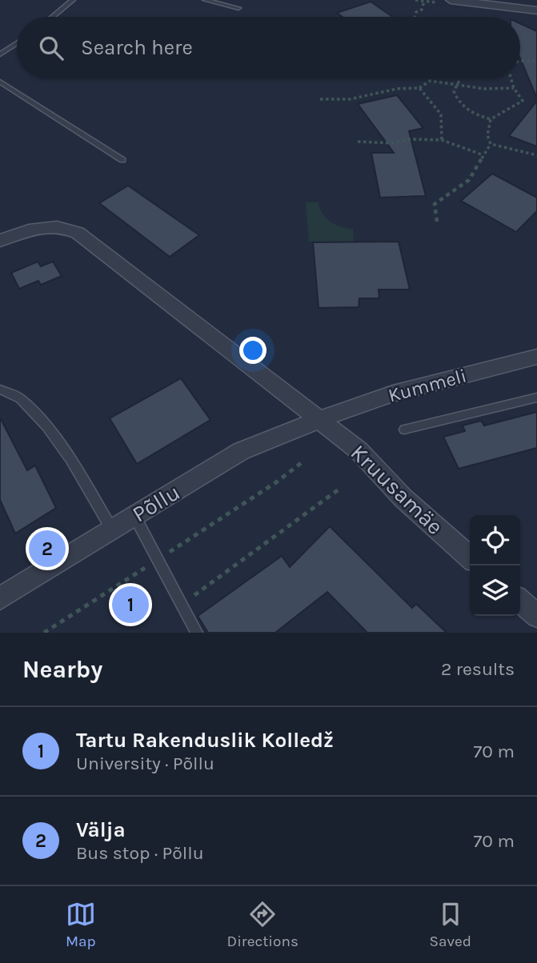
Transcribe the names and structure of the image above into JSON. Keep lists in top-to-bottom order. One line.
{"streets":{"street":["Kummeli","Kruusamäe","Põllu"]},"crossings":[["Kummeli","Kruusamäe"],["Kummeli","Põllu"],["Kruusamäe","Põllu"]],"page":{"search":"Search here","pins":["2","1"],"heading":["Nearby","2 results"],"list":[{"mark":"1","name":"Tartu Rakenduslik Kolledž","note":"University · Põllu","value":"70 m"},{"mark":"2","name":"Välja","note":"Bus stop · Põllu","value":"70 m"}],"nav":["Map","Directions","Saved"]}}
